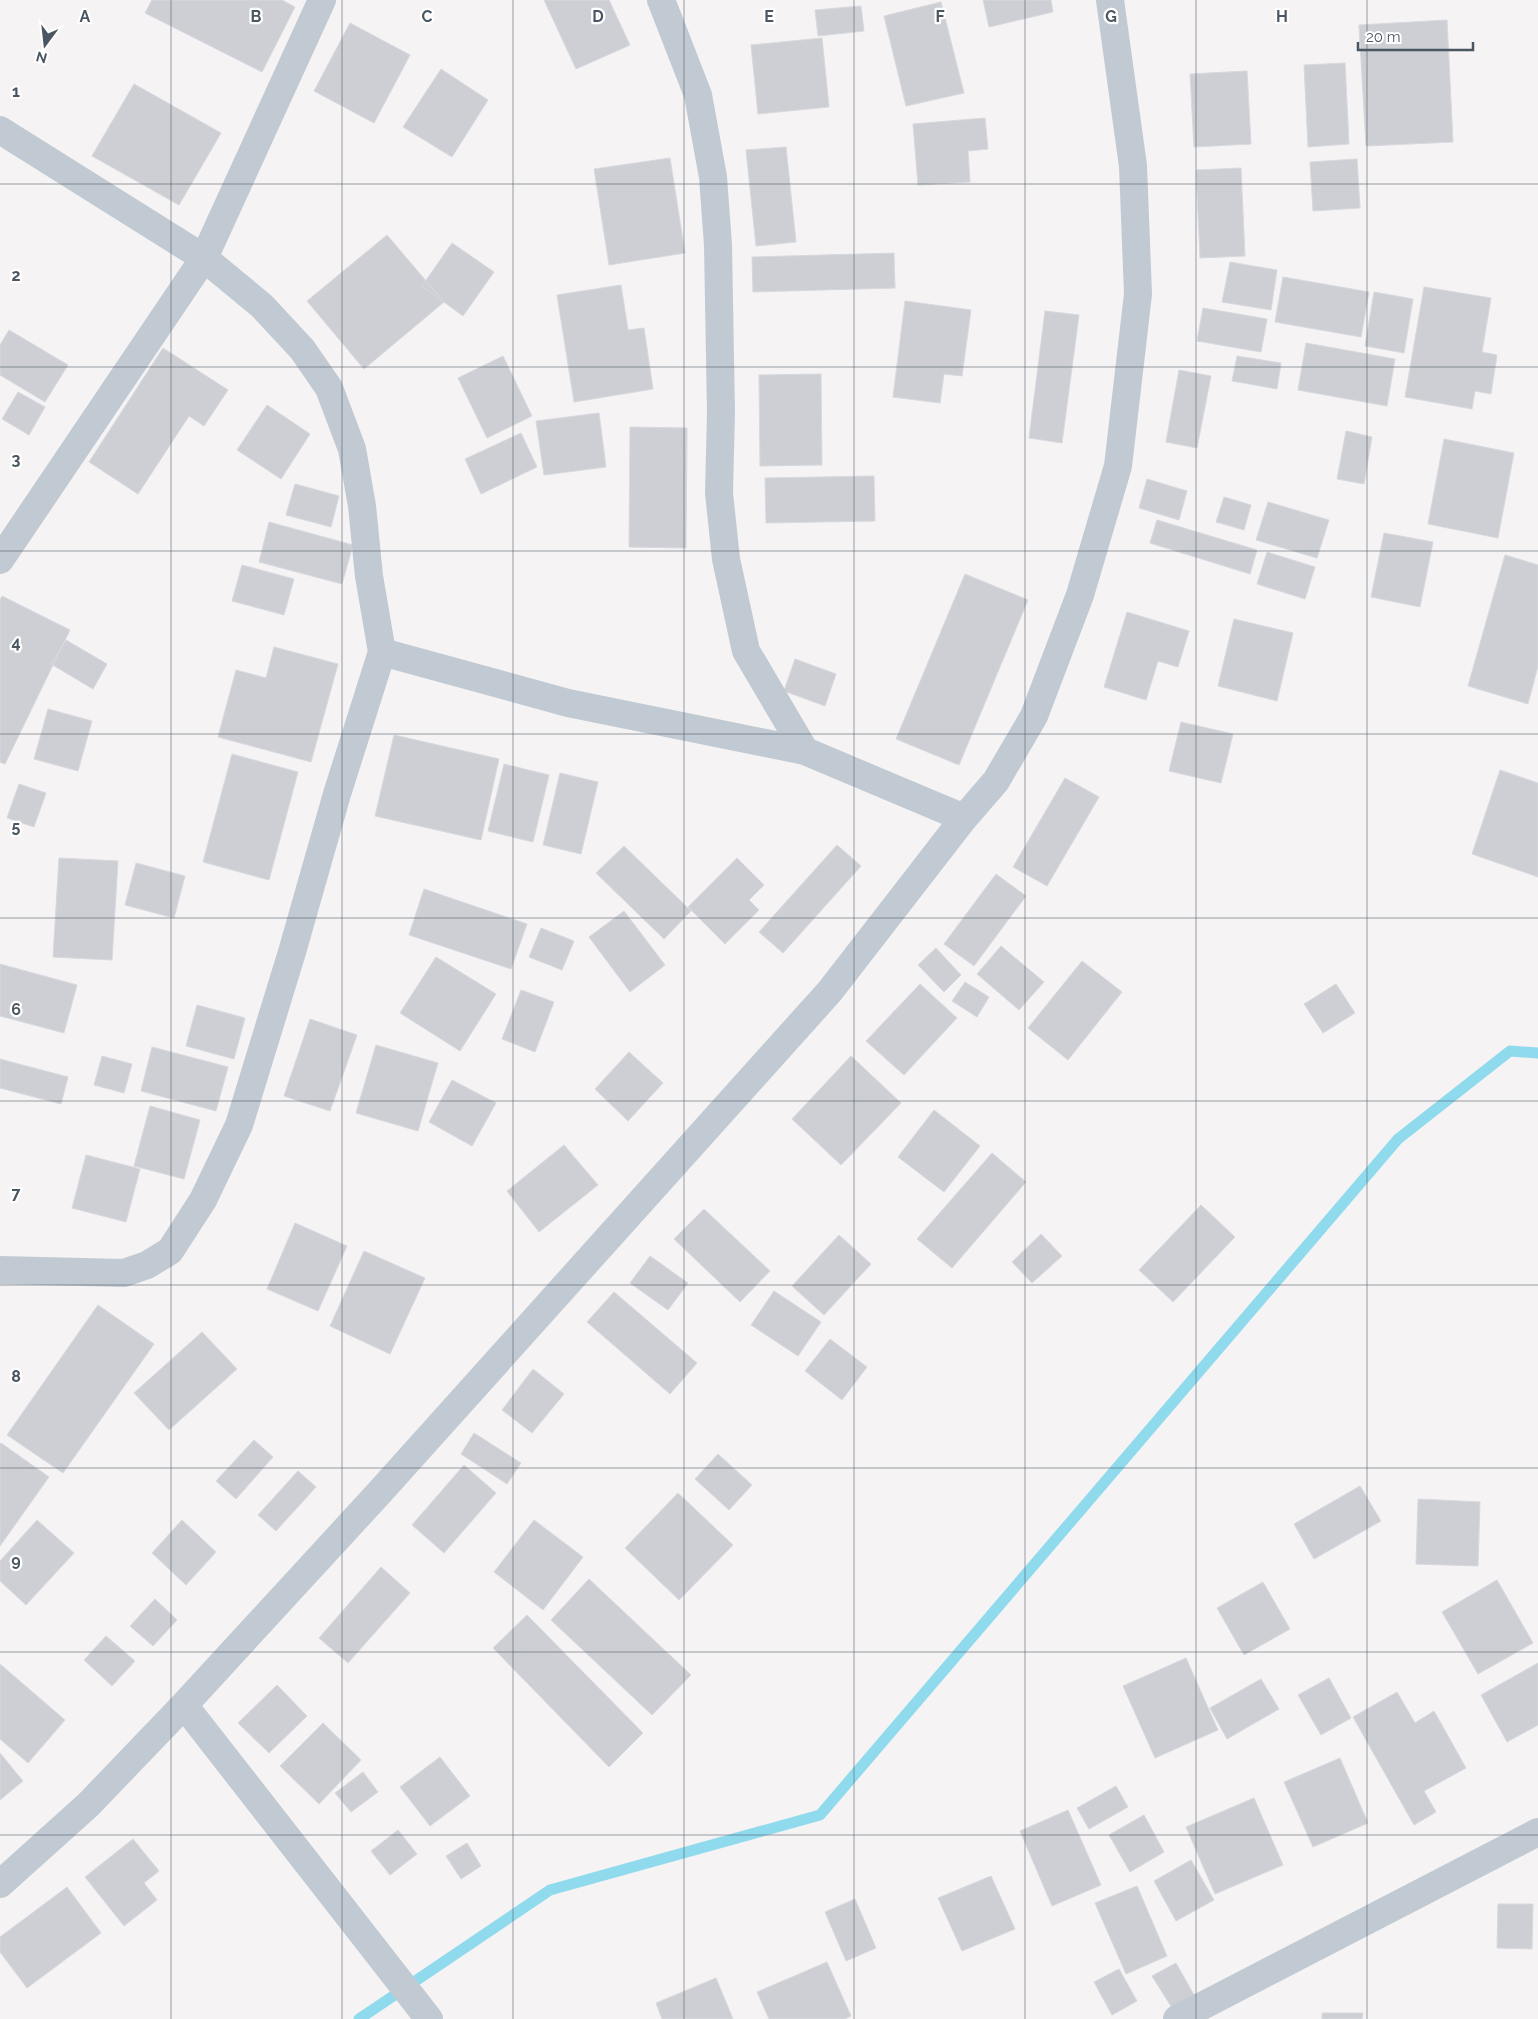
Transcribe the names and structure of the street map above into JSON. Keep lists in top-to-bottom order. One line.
{"scale_bar":"20 m","north":"bottom","grid":{"columns":["A","B","C","D","E","F","G","H"],"rows":["1","2","3","4","5","6","7","8","9"]}}
